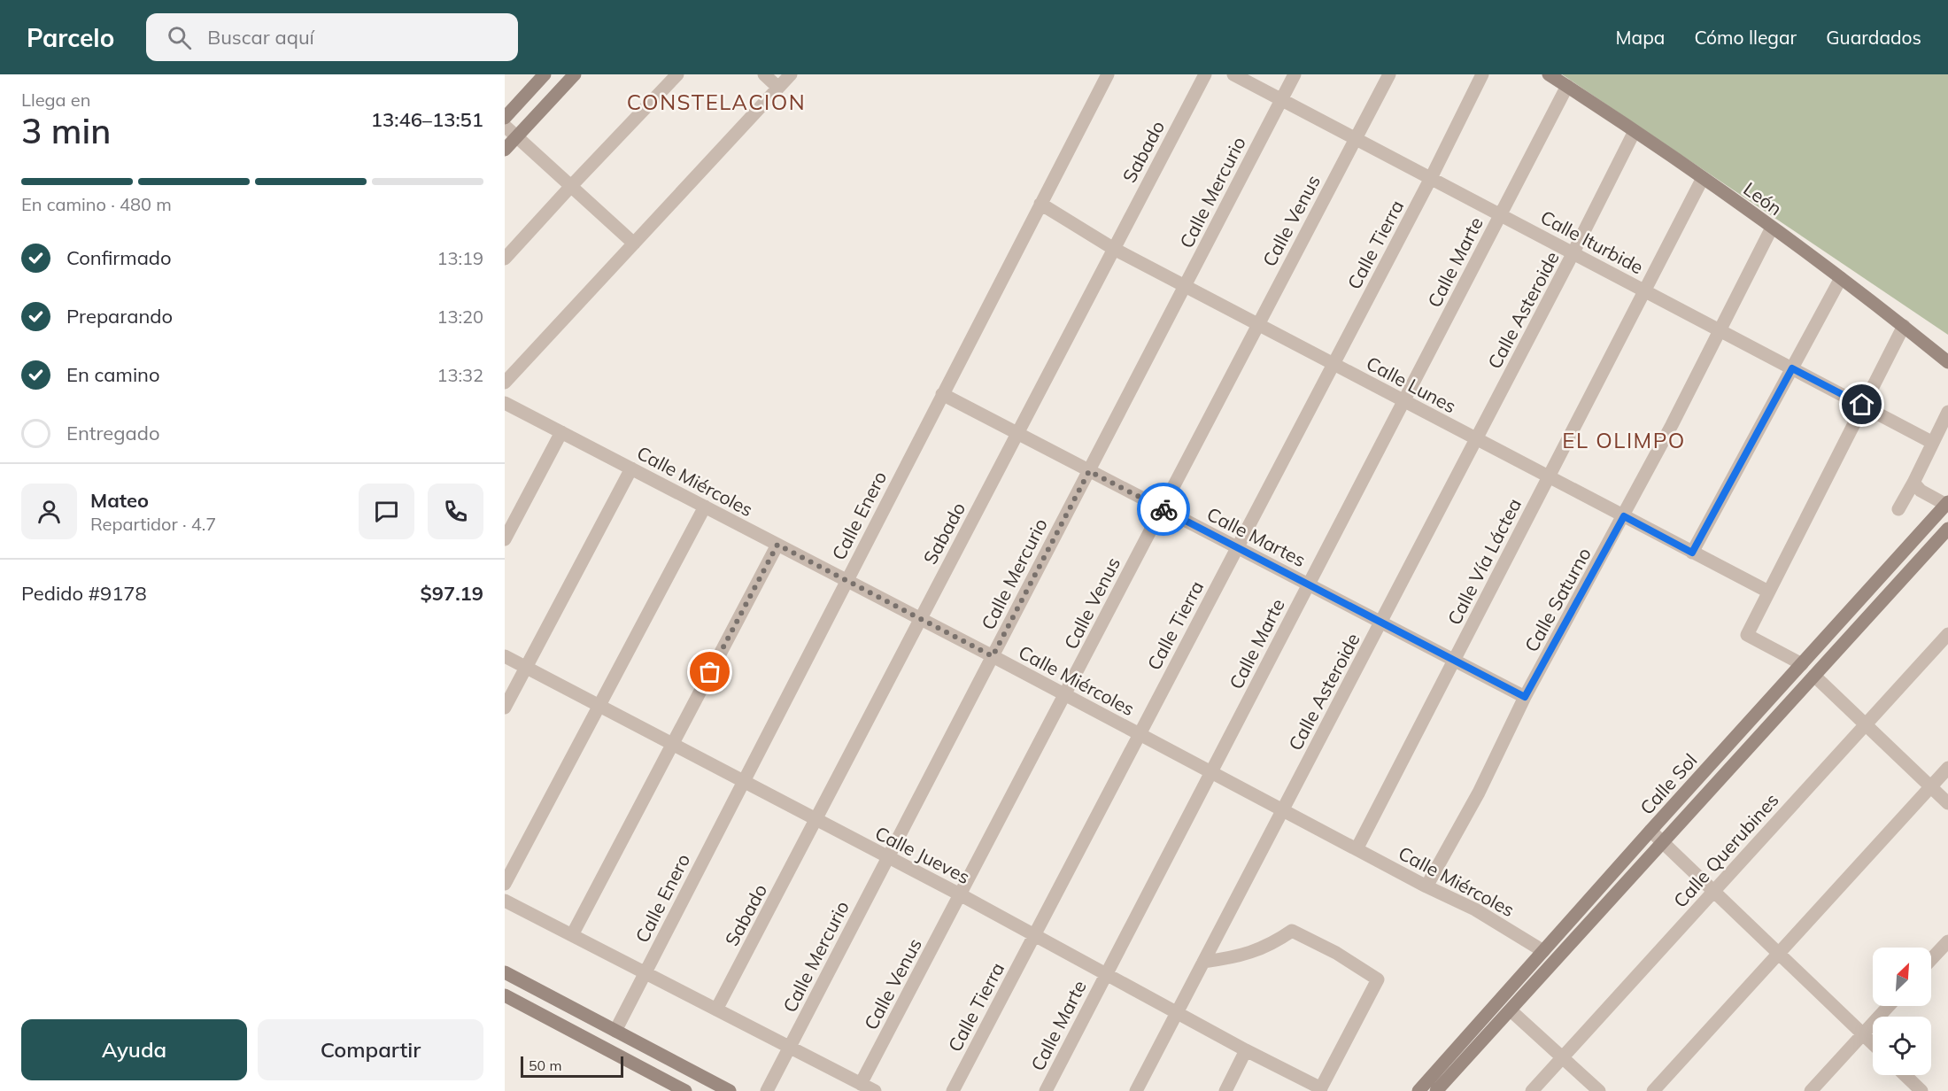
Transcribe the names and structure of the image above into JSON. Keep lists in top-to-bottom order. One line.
{"streets":{"street":["Sabado","Calle Mercurio","León","Calle Venus","Calle Iturbide","Calle Tierra","Calle Marte","Calle Asteroide","Calle Lunes","Calle Miércoles","Calle Enero","Calle Martes","Calle Vía Láctea","Calle Saturno","Calle Sol","Calle Querubines","Calle Jueves"]},"crossings":[["Sabado","Calle Lunes"],["Sabado","Calle Miércoles"],["Sabado","Calle Martes"],["Sabado","Calle Jueves"],["Calle Mercurio","Calle Iturbide"],["Calle Mercurio","Calle Lunes"],["Calle Mercurio","Calle Miércoles"],["Calle Mercurio","Calle Martes"],["Calle Mercurio","Calle Jueves"],["León","Calle Marte"],["León","Calle Asteroide"],["León","Calle Vía Láctea"],["León","Calle Saturno"],["Calle Venus","Calle Iturbide"],["Calle Venus","Calle Lunes"],["Calle Venus","Calle Miércoles"],["Calle Venus","Calle Martes"],["Calle Venus","Calle Jueves"],["Calle Iturbide","Calle Tierra"],["Calle Iturbide","Calle Marte"],["Calle Iturbide","Calle Asteroide"],["Calle Iturbide","Calle Vía Láctea"],["Calle Iturbide","Calle Saturno"],["Calle Tierra","Calle Lunes"],["Calle Tierra","Calle Miércoles"],["Calle Tierra","Calle Martes"],["Calle Tierra","Calle Jueves"],["Calle Marte","Calle Lunes"],["Calle Marte","Calle Miércoles"],["Calle Marte","Calle Martes"],["Calle Marte","Calle Jueves"],["Calle Asteroide","Calle Lunes"],["Calle Asteroide","Calle Miércoles"],["Calle Asteroide","Calle Martes"],["Calle Asteroide","Calle Jueves"],["Calle Lunes","Calle Enero"],["Calle Lunes","Calle Vía Láctea"],["Calle Lunes","Calle Saturno"],["Calle Miércoles","Calle Enero"],["Calle Miércoles","Calle Vía Láctea"],["Calle Miércoles","Calle Saturno"],["Calle Miércoles","Calle Sol"],["Calle Enero","Calle Martes"],["Calle Enero","Calle Jueves"],["Calle Martes","Calle Vía Láctea"],["Calle Martes","Calle Saturno"]],"districts":["CONSTELACION","EL OLIMPO"],"scale_bar":"50 m","north":"top right","page":{"header":"Parcelo","search":"Buscar aquí","nav":["Mapa","Cómo llegar","Guardados"],"heading":["3 min","Llega en","13:46–13:51"],"panel":["Mateo","Repartidor · 4.7","Pedido #9178","$97.19"],"bar":"En camino · 480 m","list":[["Confirmado","13:19"],["Preparando","13:20"],["En camino","13:32"],"Entregado"],"buttons":["Ayuda","Compartir"],"scale":"50 m"}}
